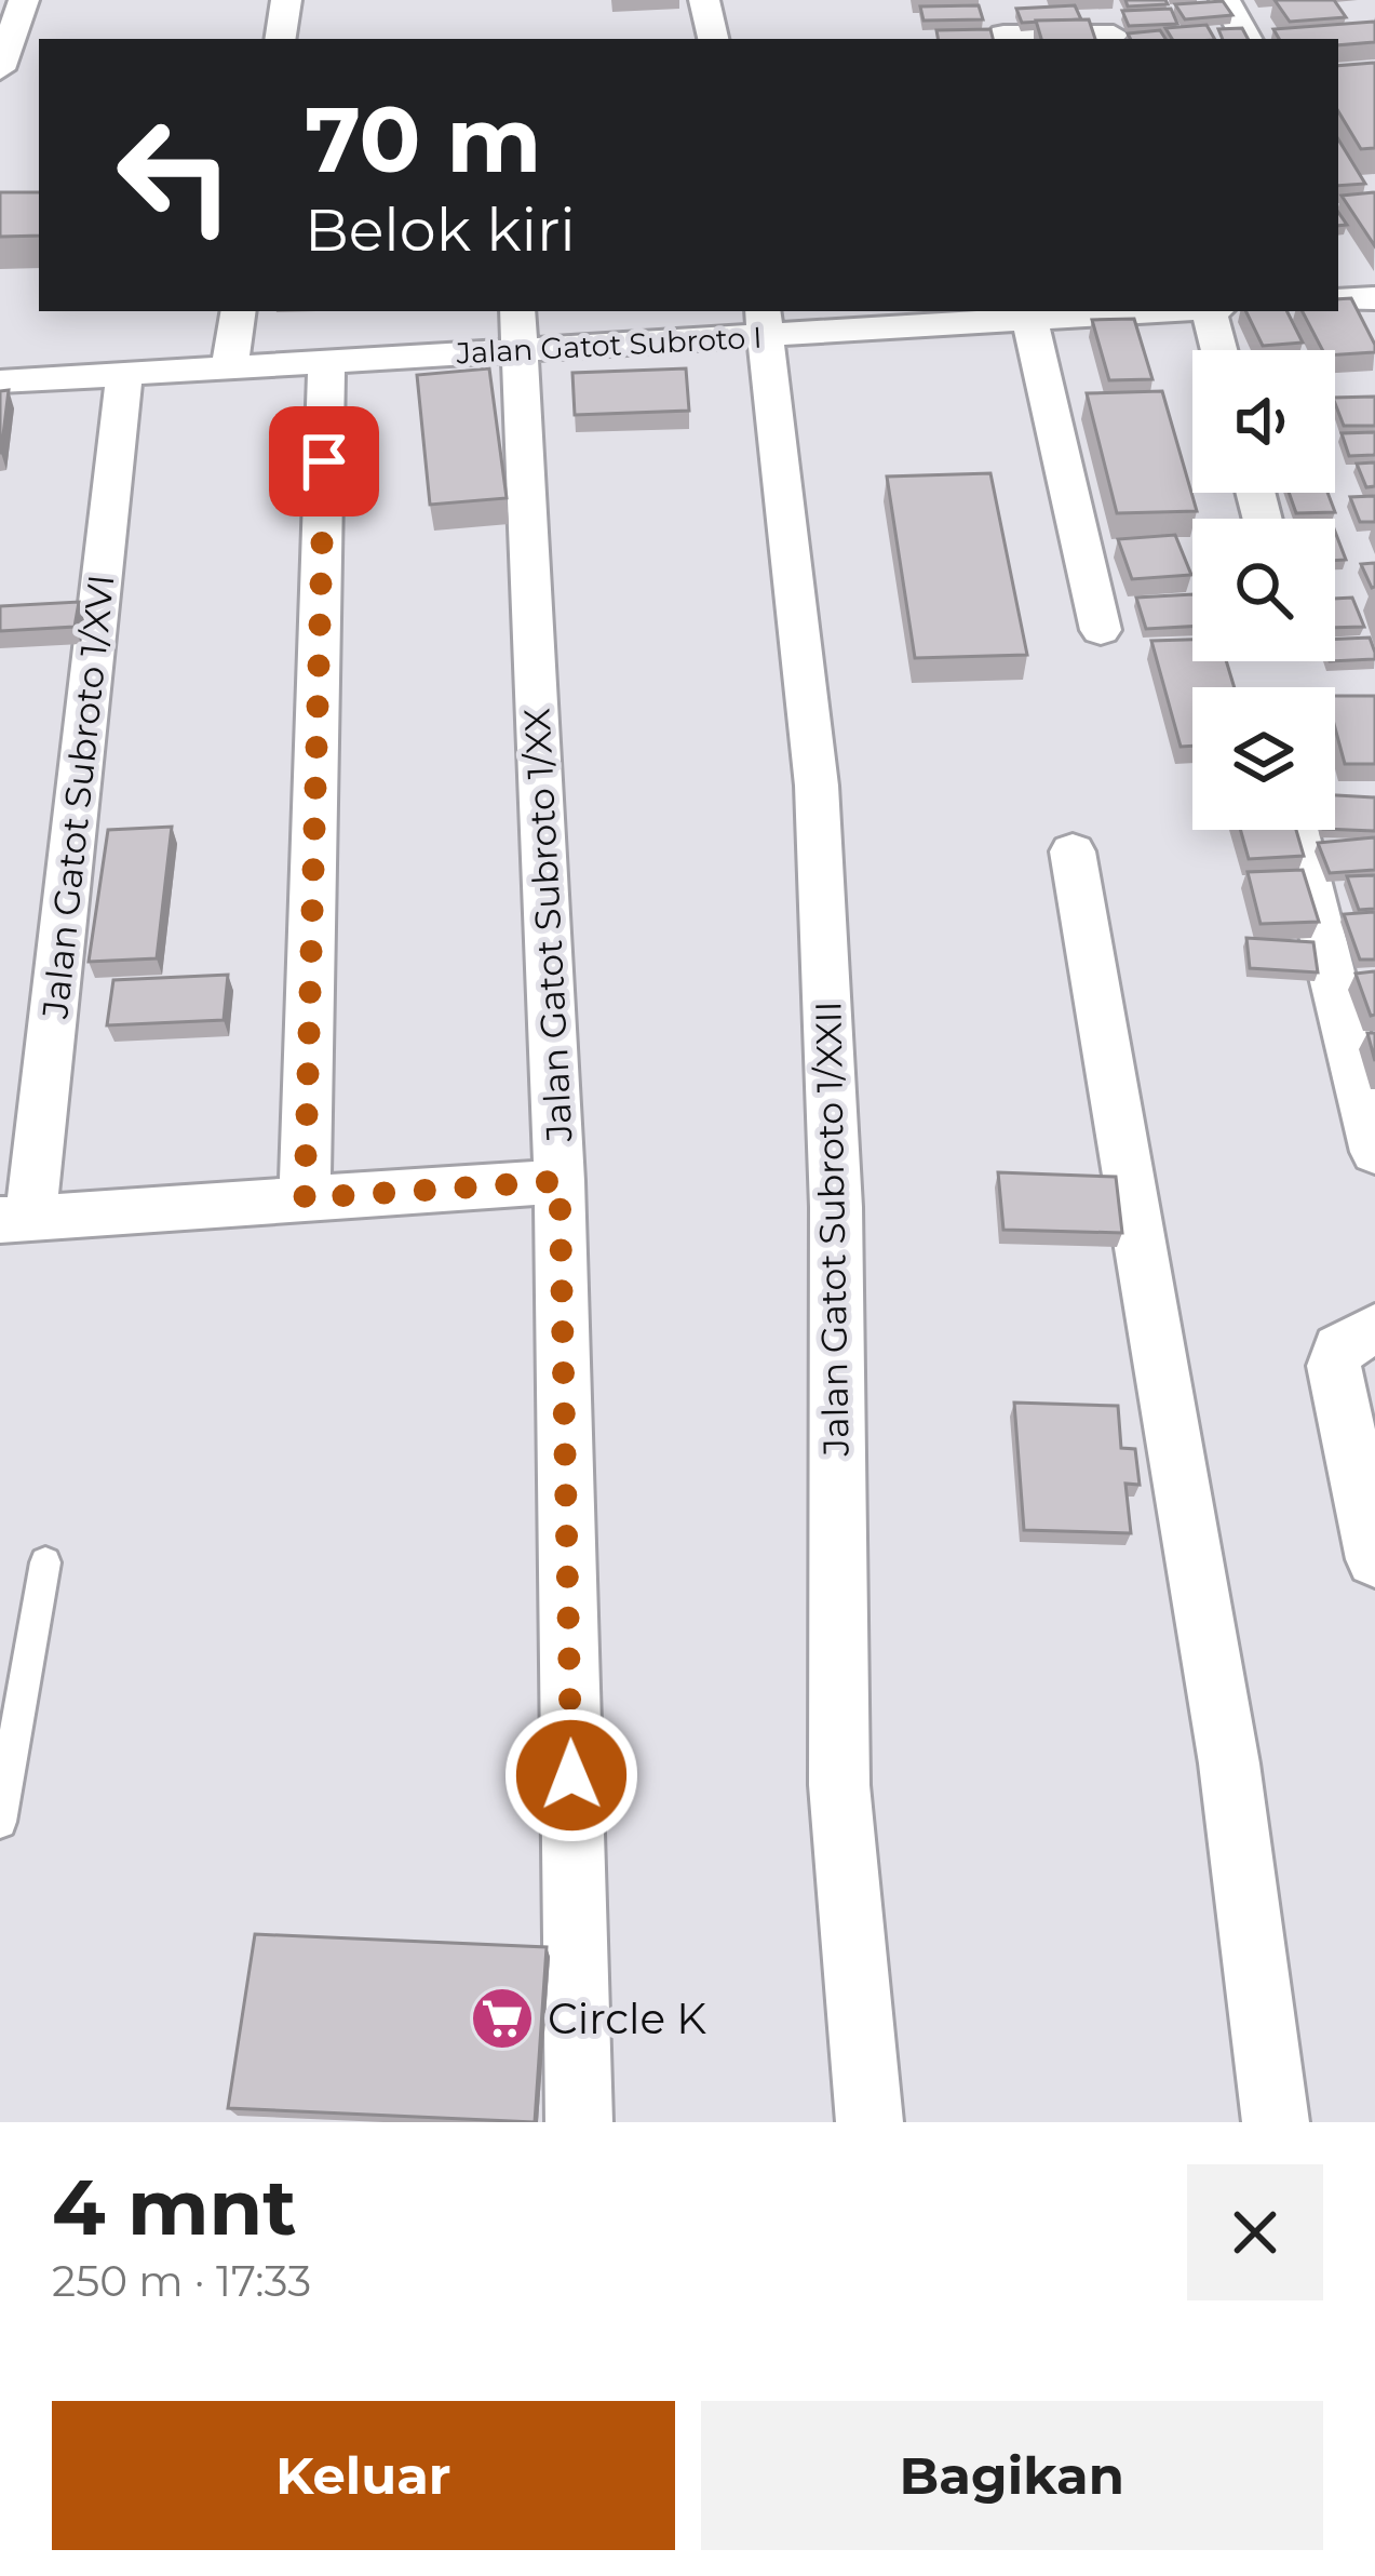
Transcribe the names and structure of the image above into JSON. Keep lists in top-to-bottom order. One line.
{"streets":{"street":["Jalan Gatot Subroto I","Jalan Gatot Subroto 1/XVI","Jalan Gatot Subroto 1/XX","Jalan Gatot Subroto 1/XXII"]},"crossings":[["Jalan Gatot Subroto I","Jalan Gatot Subroto 1/XVI"],["Jalan Gatot Subroto I","Jalan Gatot Subroto 1/XX"],["Jalan Gatot Subroto I","Jalan Gatot Subroto 1/XXII"]],"places":{"supermarket":["Circle K"]},"page":{"turn":["70 m","Belok kiri"],"heading":["4 mnt","250 m · 17:33"],"buttons":["Keluar","Bagikan"]}}
